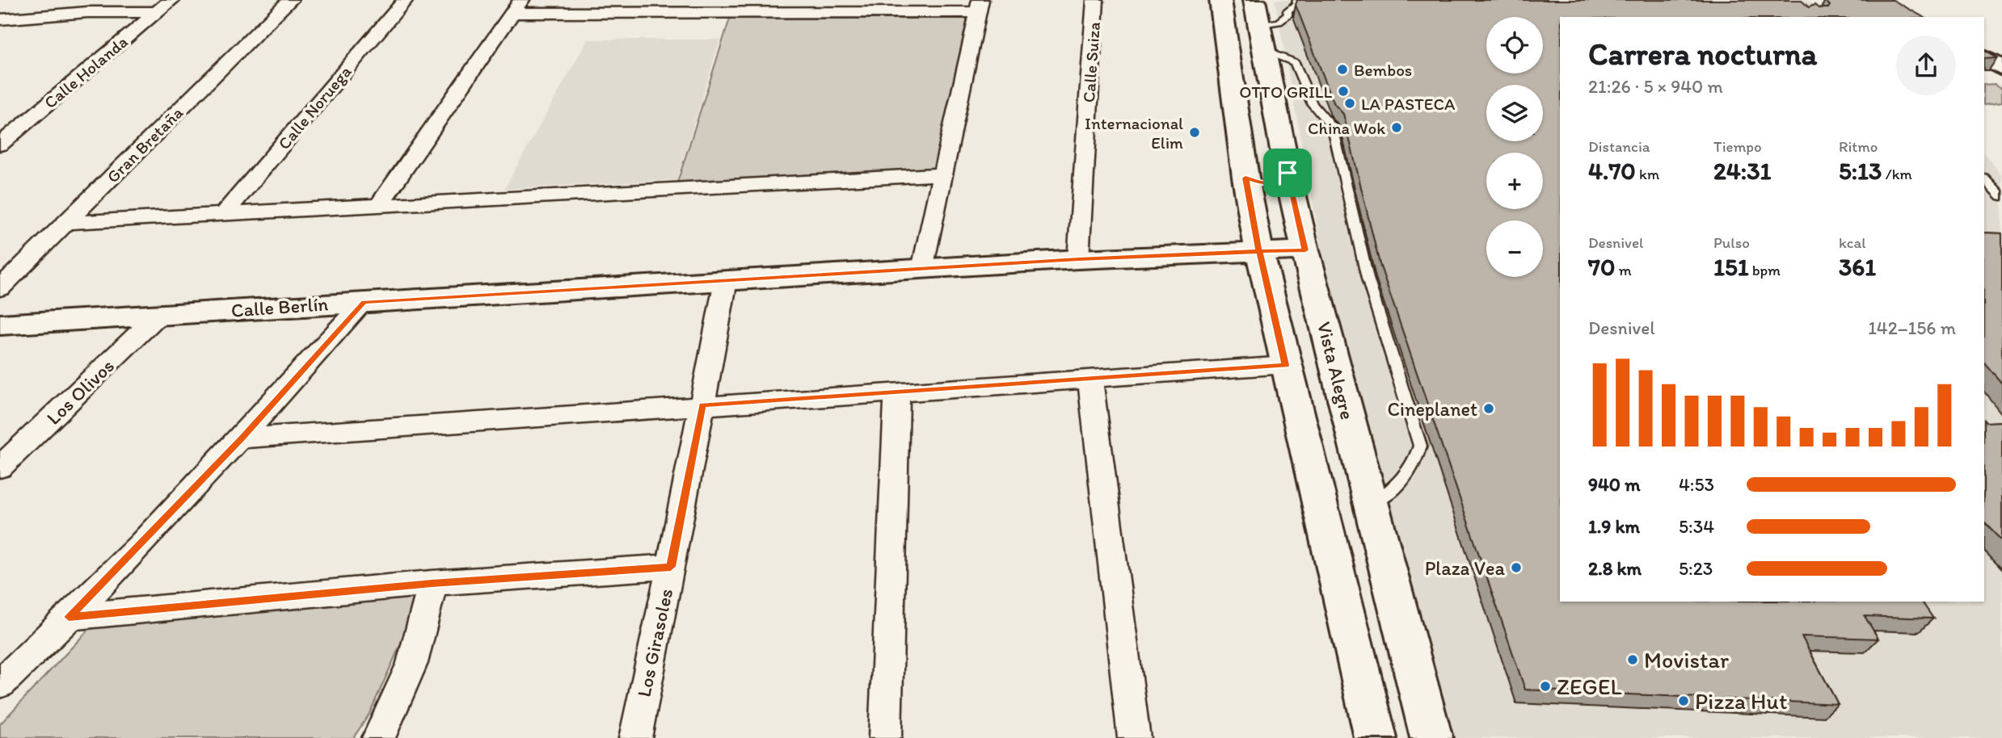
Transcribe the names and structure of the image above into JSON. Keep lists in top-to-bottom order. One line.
{"streets":{"street":["Calle Suiza","Calle Holanda","Calle Noruega","Gran Bretaña","Calle Berlín","Vista Alegre","Los Olivos","Los Girasoles"]},"crossings":[["Calle Suiza","Calle Berlín"],["Calle Berlín","Vista Alegre"],["Calle Berlín","Los Olivos"],["Calle Berlín","Los Girasoles"]],"places":["Bembos","OTTO GRILL","LA PASTECA","China Wok","Internacional Elim","Cineplanet","Plaza Vea","Movistar","ZEGEL","Pizza Hut"],"page":{"map_buttons":["+","−"],"heading":["Carrera nocturna","21:26 · 5 × 940 m"],"stats":[["Distancia","4.70 km"],["Tiempo","24:31"],["Ritmo","5:13 /km"],["Desnivel","70 m"],["Pulso","151 bpm"],["kcal","361"]],"chart":["Desnivel","142–156 m"],"list":[{"name":"940 m","note":"4:53"},{"name":"1.9 km","note":"5:34"},{"name":"2.8 km","note":"5:23"}]}}
